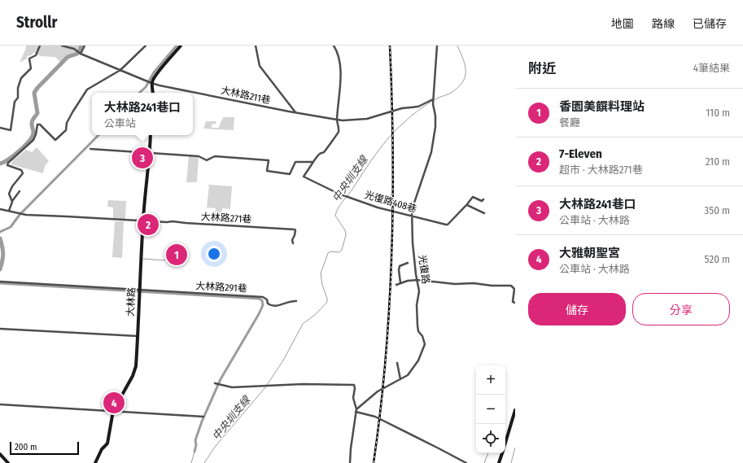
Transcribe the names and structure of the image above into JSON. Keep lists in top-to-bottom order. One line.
{"streets":{"street":["大林路211巷","光復路408巷","大林路271巷","光復路","大林路291巷","大林路"]},"crossings":[["大林路211巷","光復路"],["光復路408巷","光復路"],["大林路271巷","大林路"],["大林路291巷","大林路"]],"water":["中央圳支線"],"scale_bar":"200 m","page":{"header":"Strollr","nav":["地圖","路線","已儲存"],"heading":["附近","4筆結果"],"list":[{"mark":"1","name":"香園美饌料理站","note":"餐廳","value":"110 m"},{"mark":"2","name":"7-Eleven","note":"超市 · 大林路271巷","value":"210 m"},{"mark":"3","name":"大林路241巷口","note":"公車站 · 大林路","value":"350 m"},{"mark":"4","name":"大雅朝聖宮","note":"公車站 · 大林路","value":"520 m"}],"popup":["大林路241巷口","公車站"],"pins":["3","2","1","4"],"buttons":["儲存","分享"],"map_buttons":["+","−"],"scale":"200 m"}}
